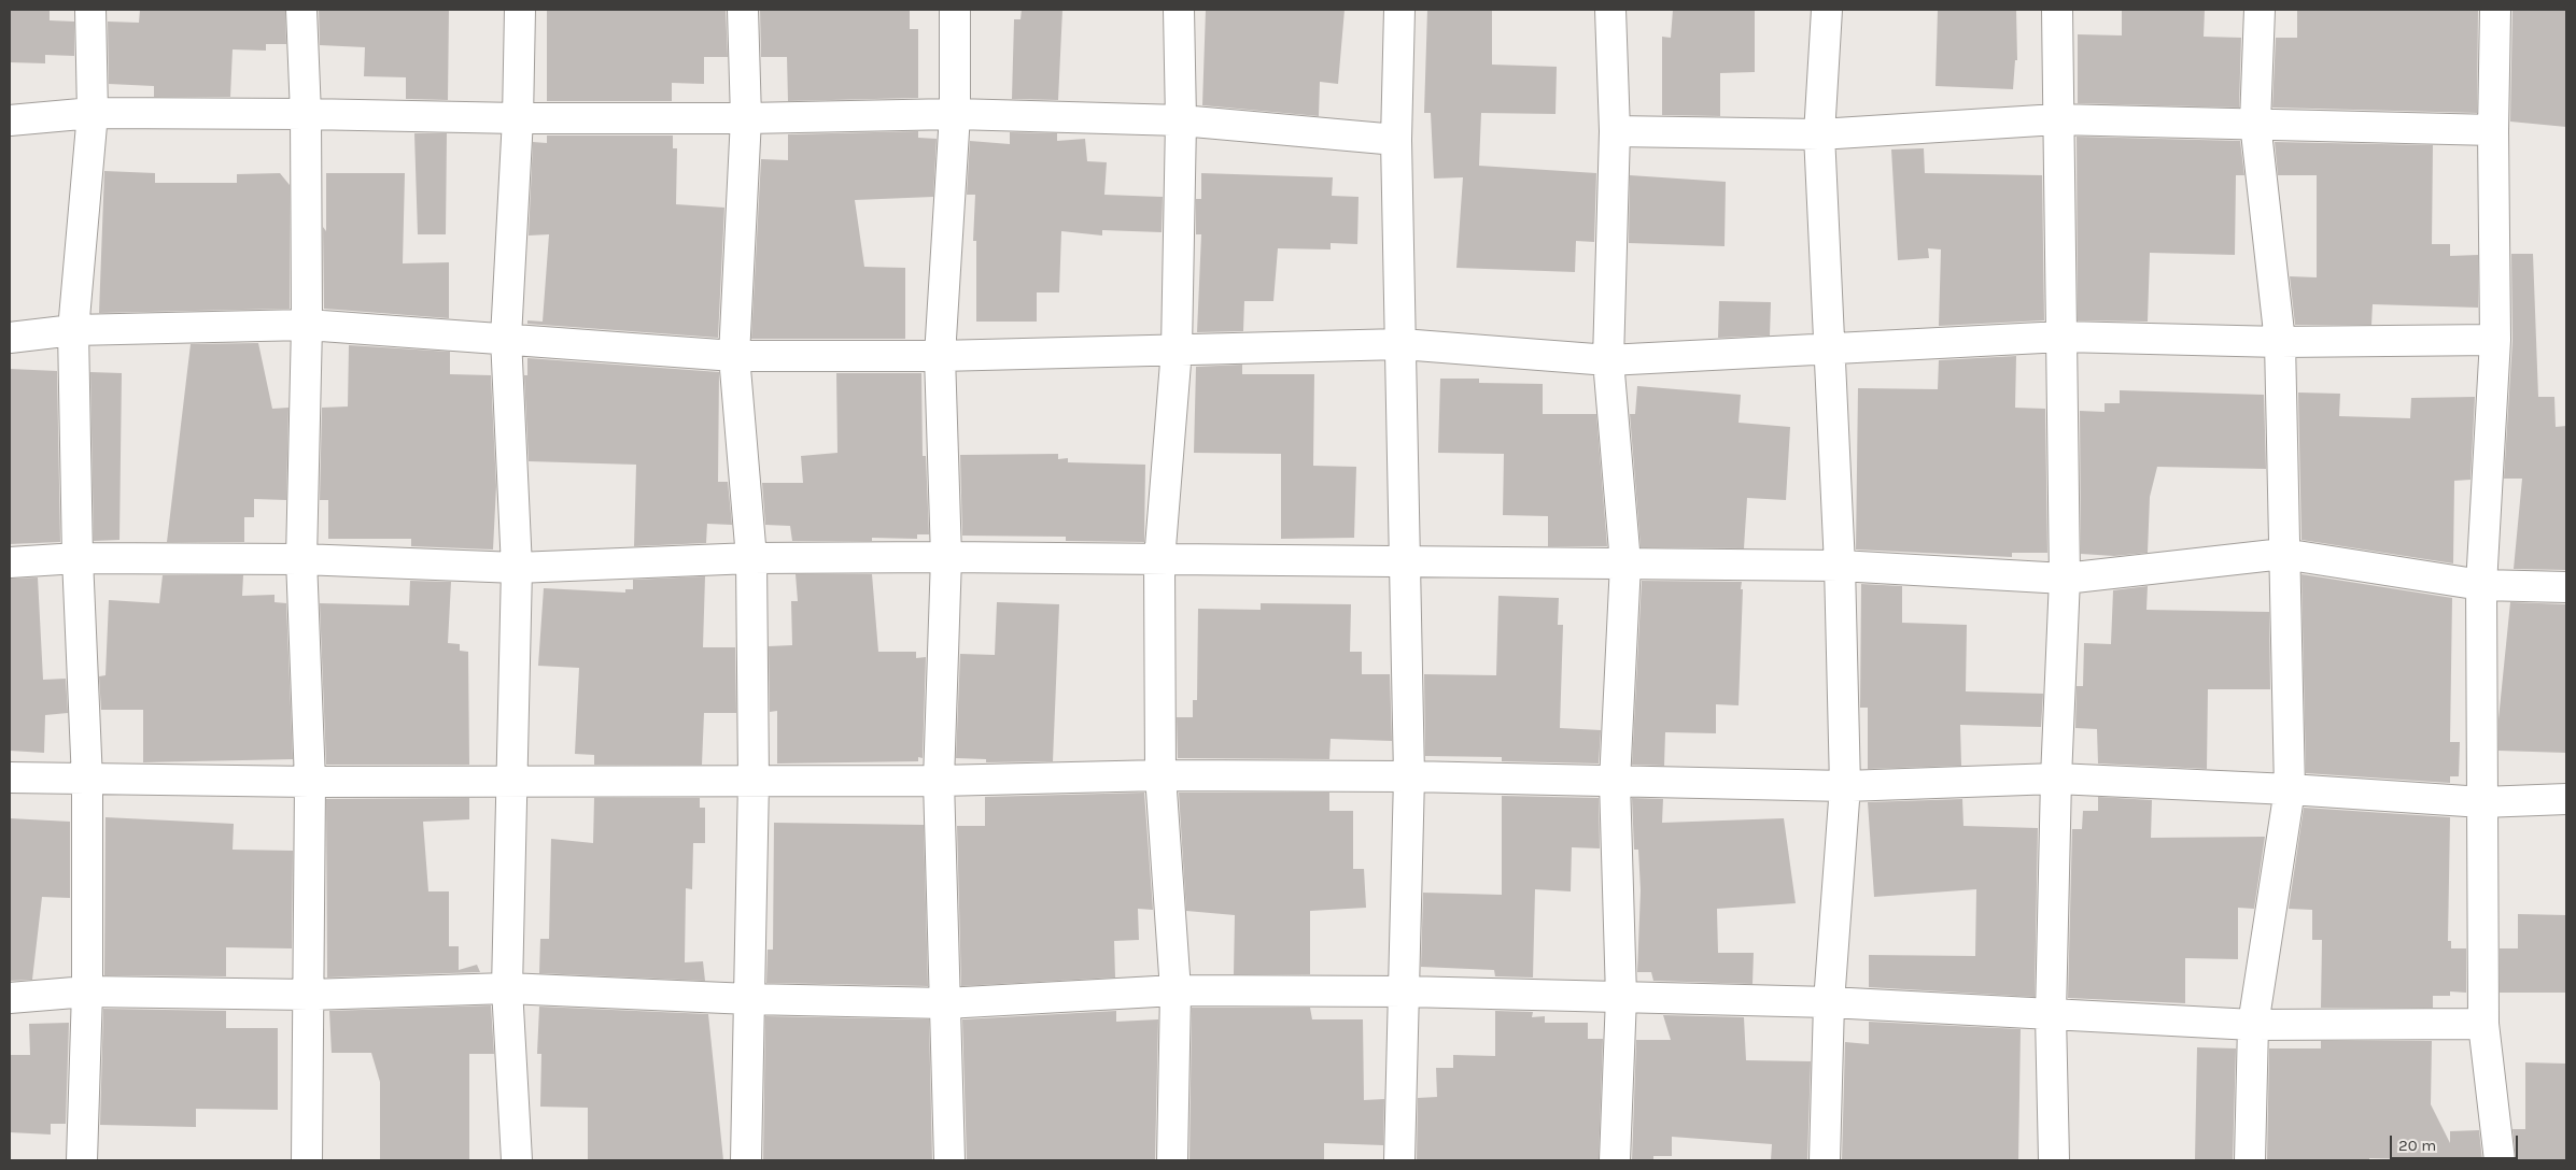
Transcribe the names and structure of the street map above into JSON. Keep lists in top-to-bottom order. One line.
{"scale_bar":"20 m"}
